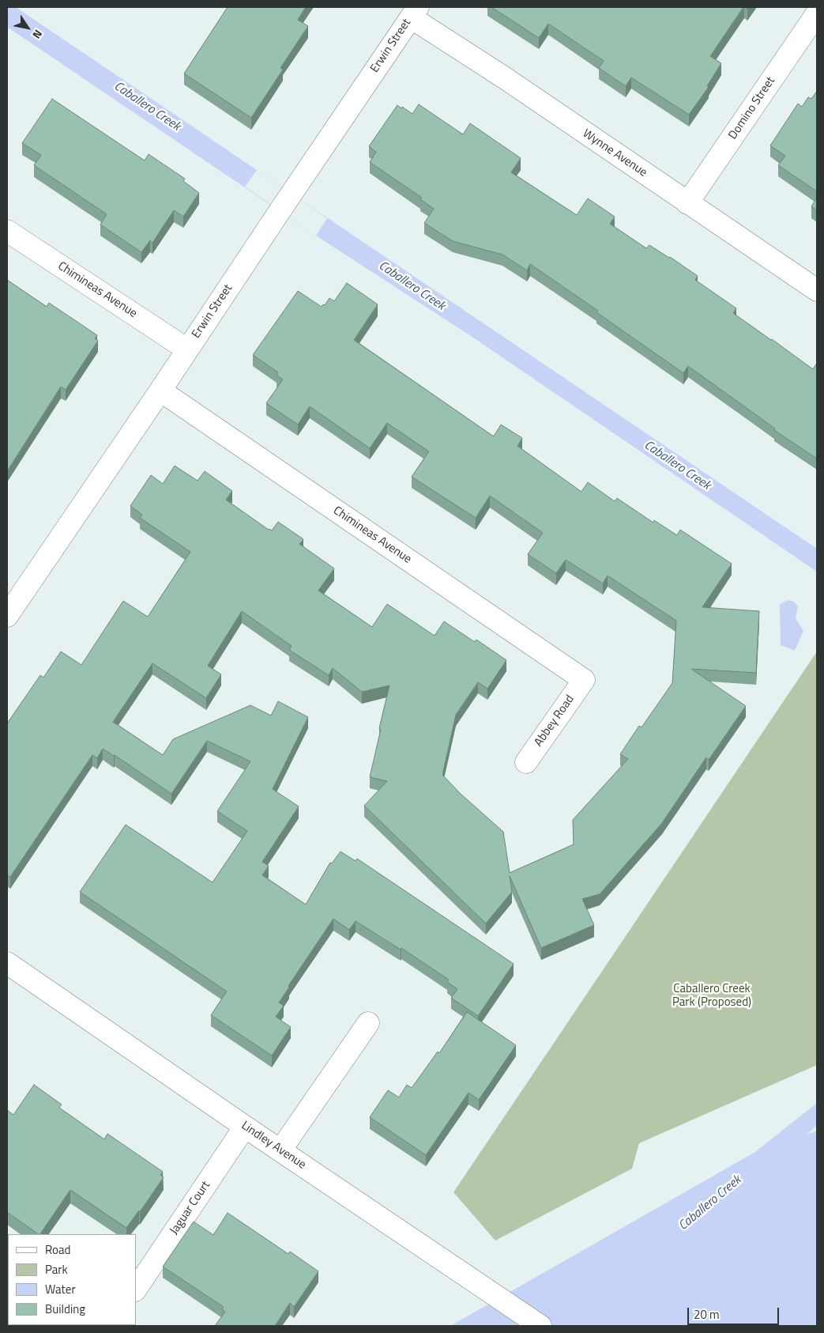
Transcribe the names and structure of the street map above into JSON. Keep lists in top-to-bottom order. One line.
{"streets":{"street":["Erwin Street","Domino Street","Wynne Avenue","Chimineas Avenue","Abbey Road","Lindley Avenue","Jaguar Court"]},"crossings":[["Erwin Street","Wynne Avenue"],["Erwin Street","Chimineas Avenue"],["Domino Street","Wynne Avenue"],["Chimineas Avenue","Abbey Road"],["Lindley Avenue","Jaguar Court"]],"water":["Caballero Creek"],"parks":["Caballero Creek Park (Proposed)"],"legend":["Road","Park","Water","Building"],"scale_bar":"20 m","north":"bottom right"}
